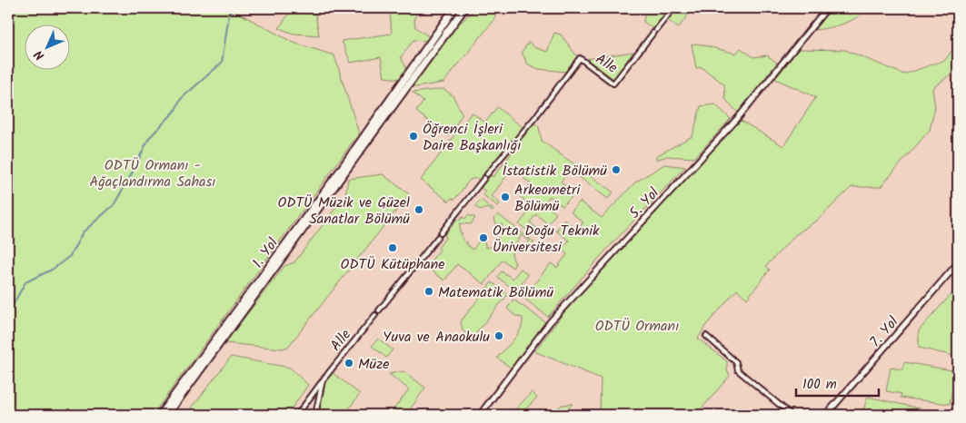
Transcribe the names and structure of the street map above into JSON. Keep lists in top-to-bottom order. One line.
{"streets":{"main road":["1. Yol"],"street":["Alle","5. Yol","7. Yol"]},"parks":["ODTÜ Ormanı - Ağaçlandırma Sahası","ODTÜ Ormanı"],"places":["Öğrenci İşleri Daire Başkanlığı","İstatistik Bölümü","Arkeometri Bölümü","ODTÜ Müzik ve Güzel Sanatlar Bölümü","Orta Doğu Teknik Üniversitesi","ODTÜ Kütüphane","Matematik Bölümü","Yuva ve Anaokulu","Müze"],"scale_bar":"100 m","north":"bottom left"}
